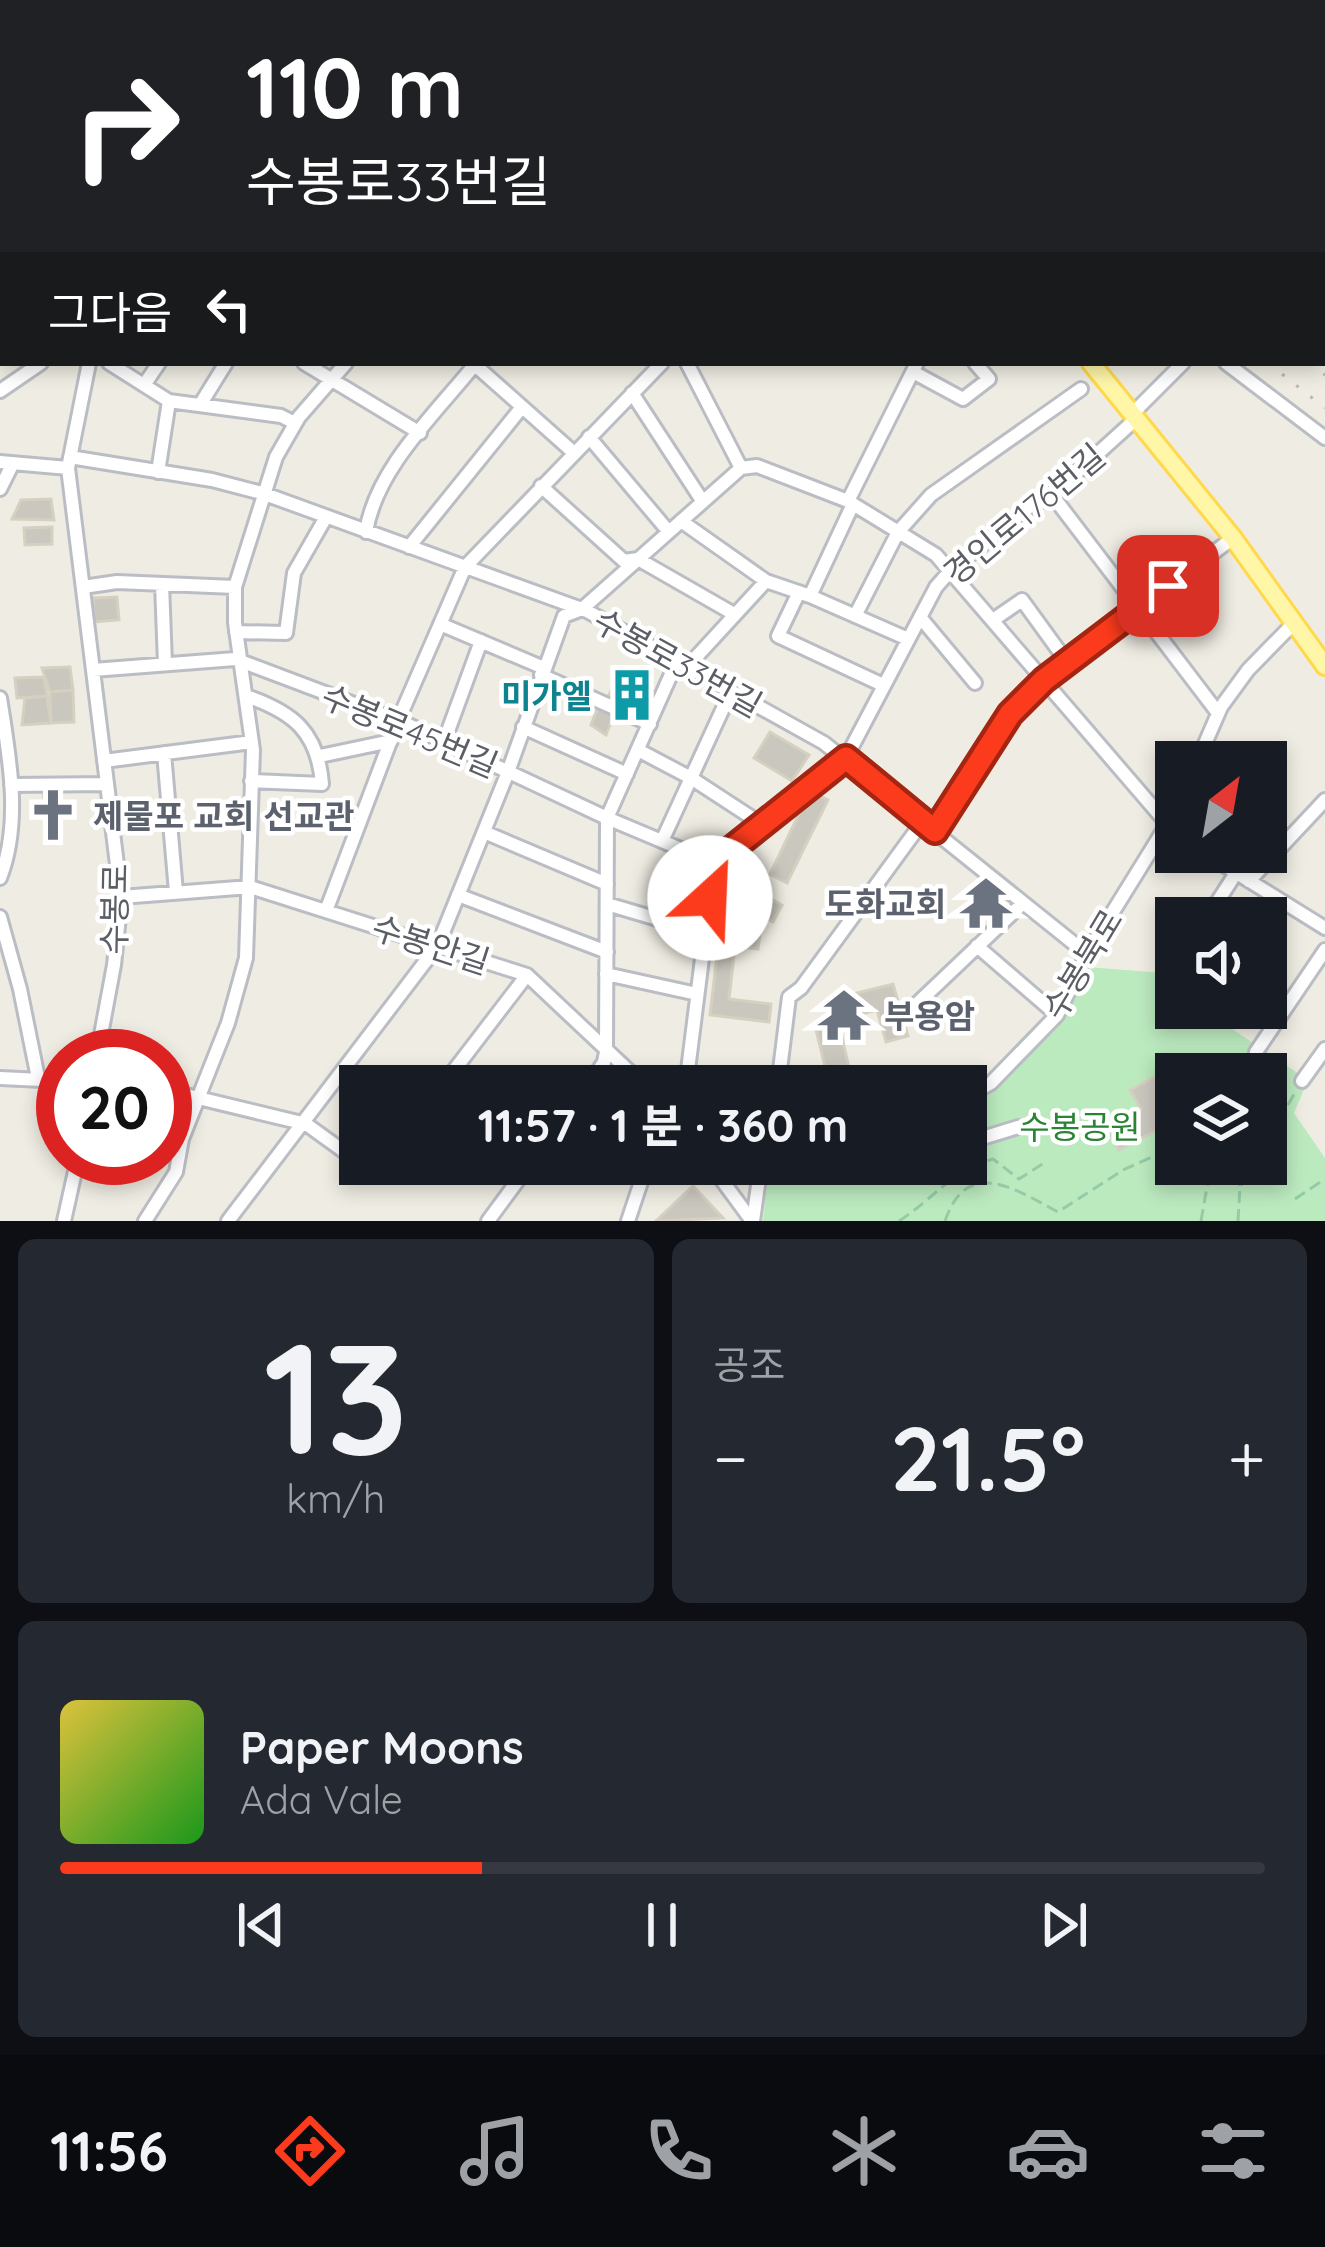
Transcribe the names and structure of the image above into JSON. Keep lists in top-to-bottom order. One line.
{"streets":{"street":["경인로176번길","수봉로33번길","수봉로45번길","수봉로","수봉안길","수봉북로"]},"crossings":[["경인로176번길","수봉로33번길"],["수봉로33번길","수봉로"],["수봉로33번길","수봉북로"],["수봉로45번길","수봉로"],["수봉로","수봉안길"]],"parks":["수봉공원"],"places":{"building":["미가엘"],"church":["제물포 교회 선교관"],"temple":["도화교회","부용암"]},"north":"top right","page":{"turn":["110 m","수봉로33번길"],"then":"그다음","limit":"20","trip":"11:57 · 1 분 · 360 m","tile":[["13","km/h"],"공조"],"heat":["−","21.5°","+"],"song":["Paper Moons","Ada Vale"],"tabs":"11:56"}}
